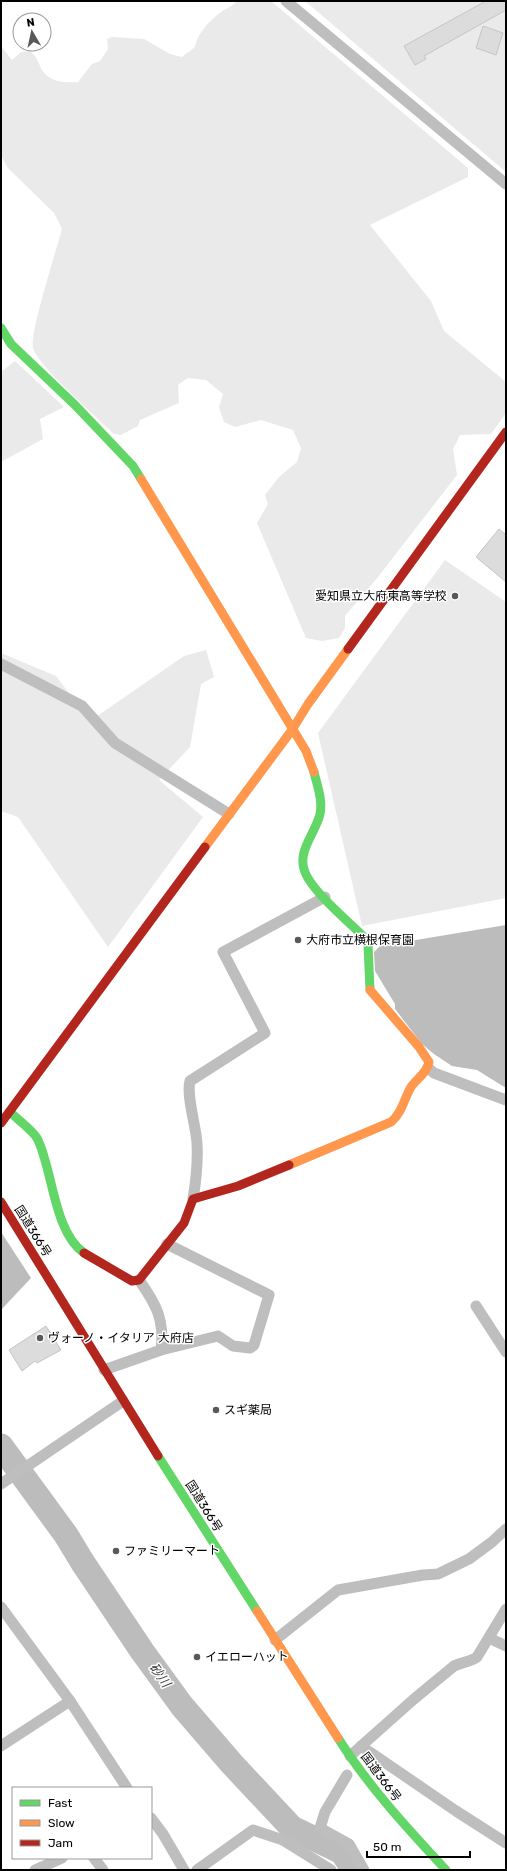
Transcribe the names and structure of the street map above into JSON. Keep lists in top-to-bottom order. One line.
{"streets":{"main road":["国道366号"]},"water":["砂川"],"places":["愛知県立大府東高等学校","大府市立横根保育園","ヴォーノ・イタリア 大府店","スギ薬局","ファミリーマート","イエローハット"],"legend":["Fast","Slow","Jam"],"scale_bar":"50 m","north":"top"}
